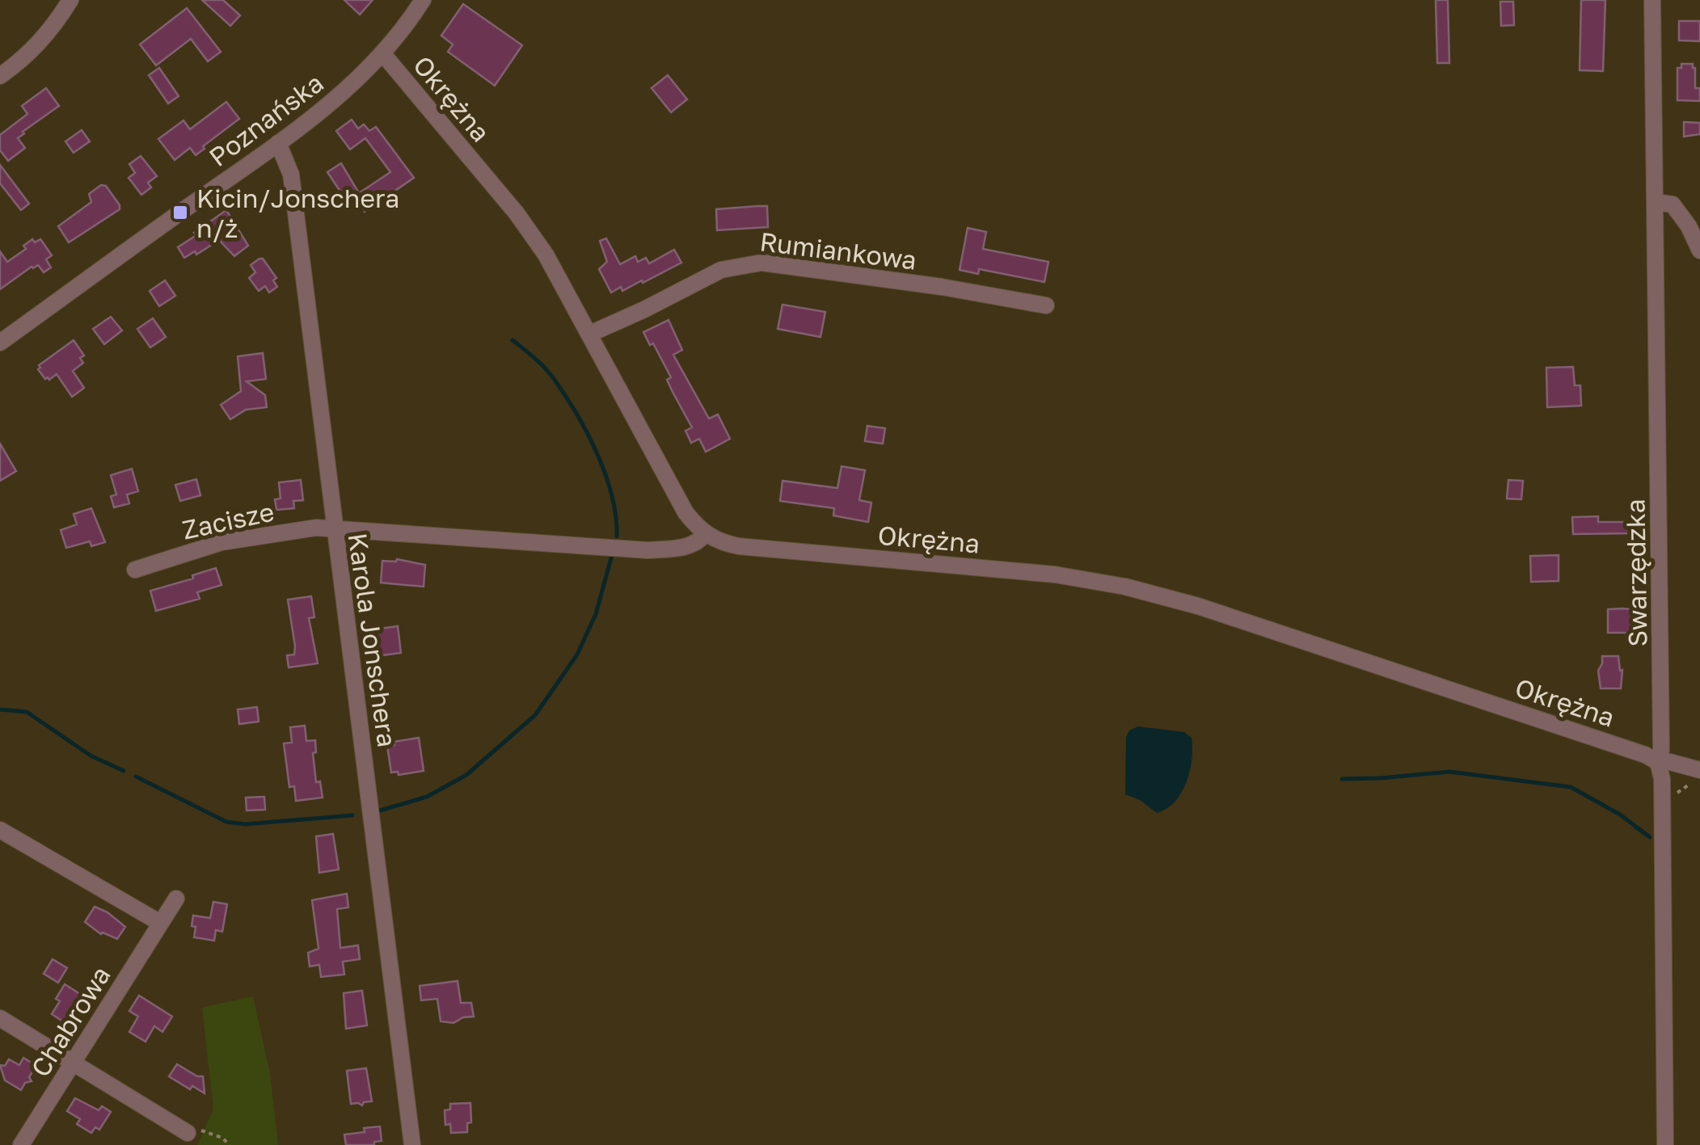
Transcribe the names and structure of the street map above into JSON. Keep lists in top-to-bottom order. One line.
{"streets":{"street":["Okrężna","Poznańska","Rumiankowa","Zacisze","Swarzędzka","Karola Jonschera","Chabrowa"]},"crossings":[["Okrężna","Poznańska"],["Okrężna","Rumiankowa"],["Okrężna","Zacisze"],["Okrężna","Swarzędzka"],["Poznańska","Karola Jonschera"],["Zacisze","Karola Jonschera"]],"places":{"transit":["Kicin/Jonschera n/ż"]}}
